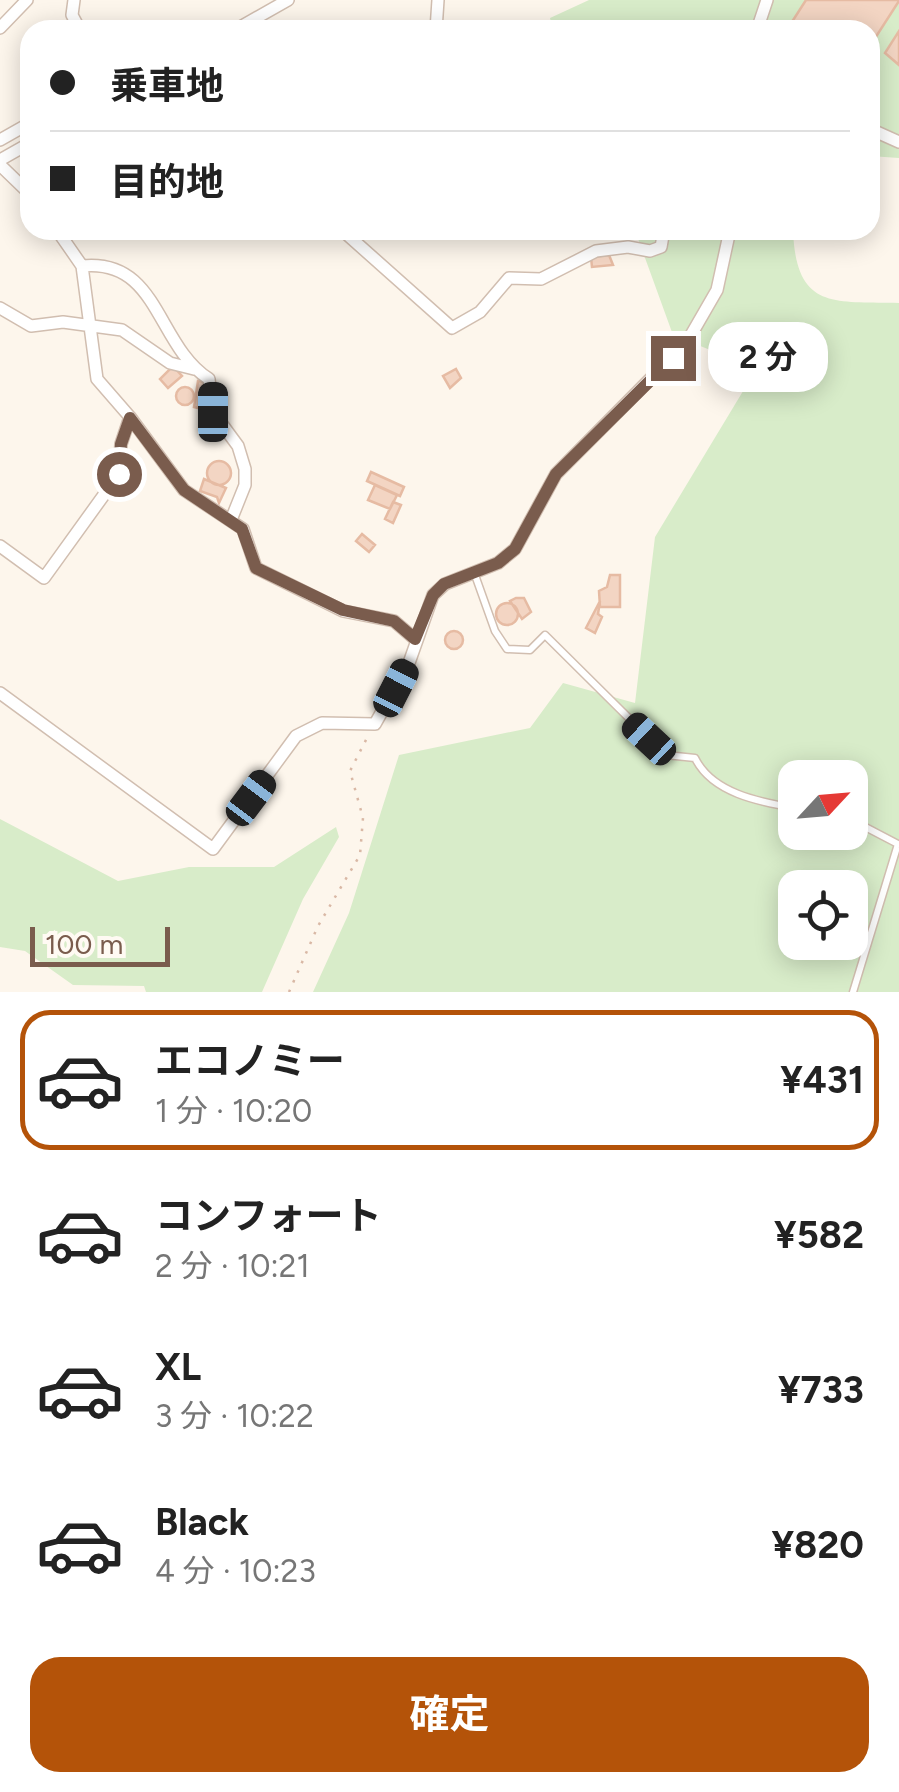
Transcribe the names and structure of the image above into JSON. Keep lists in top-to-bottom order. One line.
{"scale_bar":"100 m","north":"top right","page":{"banner":["乗車地","目的地"],"bubble":"2 分","scale":"100 m","list":[{"name":"エコノミー","note":"1 分 · 10:20","value":"¥431"},{"name":"コンフォート","note":"2 分 · 10:21","value":"¥582"},{"name":"XL","note":"3 分 · 10:22","value":"¥733"},{"name":"Black","note":"4 分 · 10:23","value":"¥820"}],"buttons":"確定"}}
